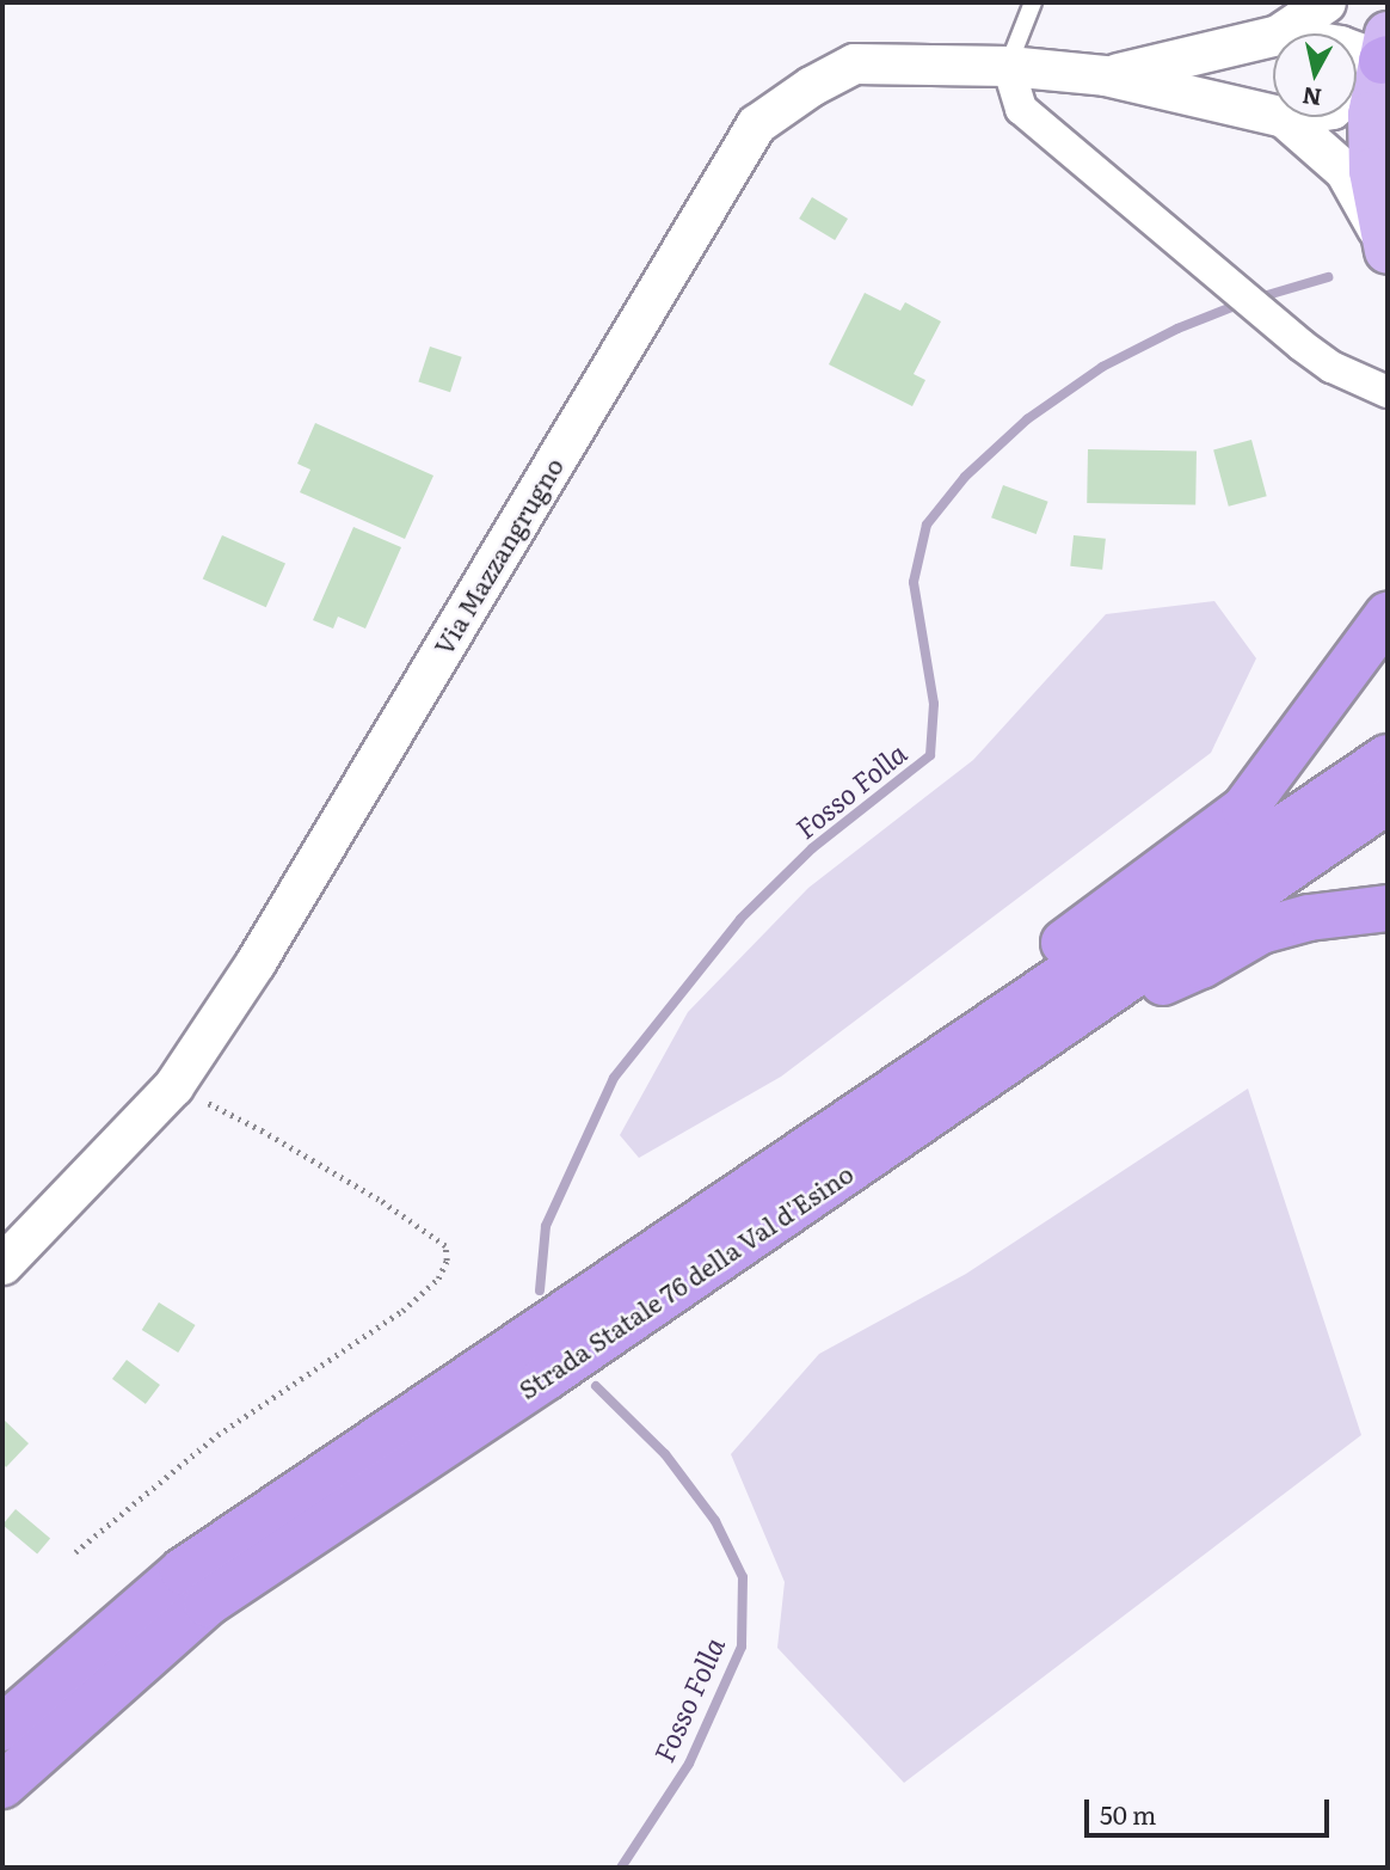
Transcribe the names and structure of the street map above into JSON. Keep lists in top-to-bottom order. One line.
{"streets":{"highway":["Strada Statale 76 della Val d'Esino"],"main road":["Via Mazzangrugno"]},"water":["Fosso Folla"],"scale_bar":"50 m","north":"bottom"}
